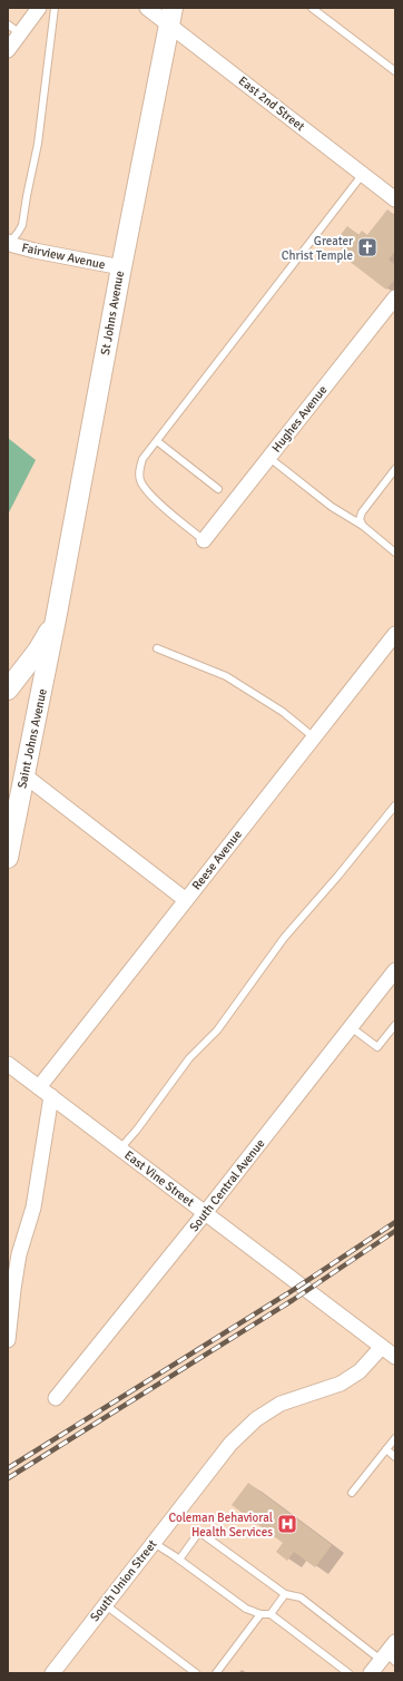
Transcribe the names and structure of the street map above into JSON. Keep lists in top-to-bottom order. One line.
{"streets":{"main road":["St Johns Avenue","Saint Johns Avenue"],"street":["East 2nd Street","Fairview Avenue","Hughes Avenue","Reese Avenue","East Vine Street","South Central Avenue","South Union Street"]},"crossings":[["East 2nd Street","St Johns Avenue"],["Fairview Avenue","St Johns Avenue"],["St Johns Avenue","Saint Johns Avenue"],["Reese Avenue","East Vine Street"],["East Vine Street","South Central Avenue"],["East Vine Street","South Union Street"]],"places":{"church":["Greater Christ Temple"],"hospital":["Coleman Behavioral Health Services"]}}
